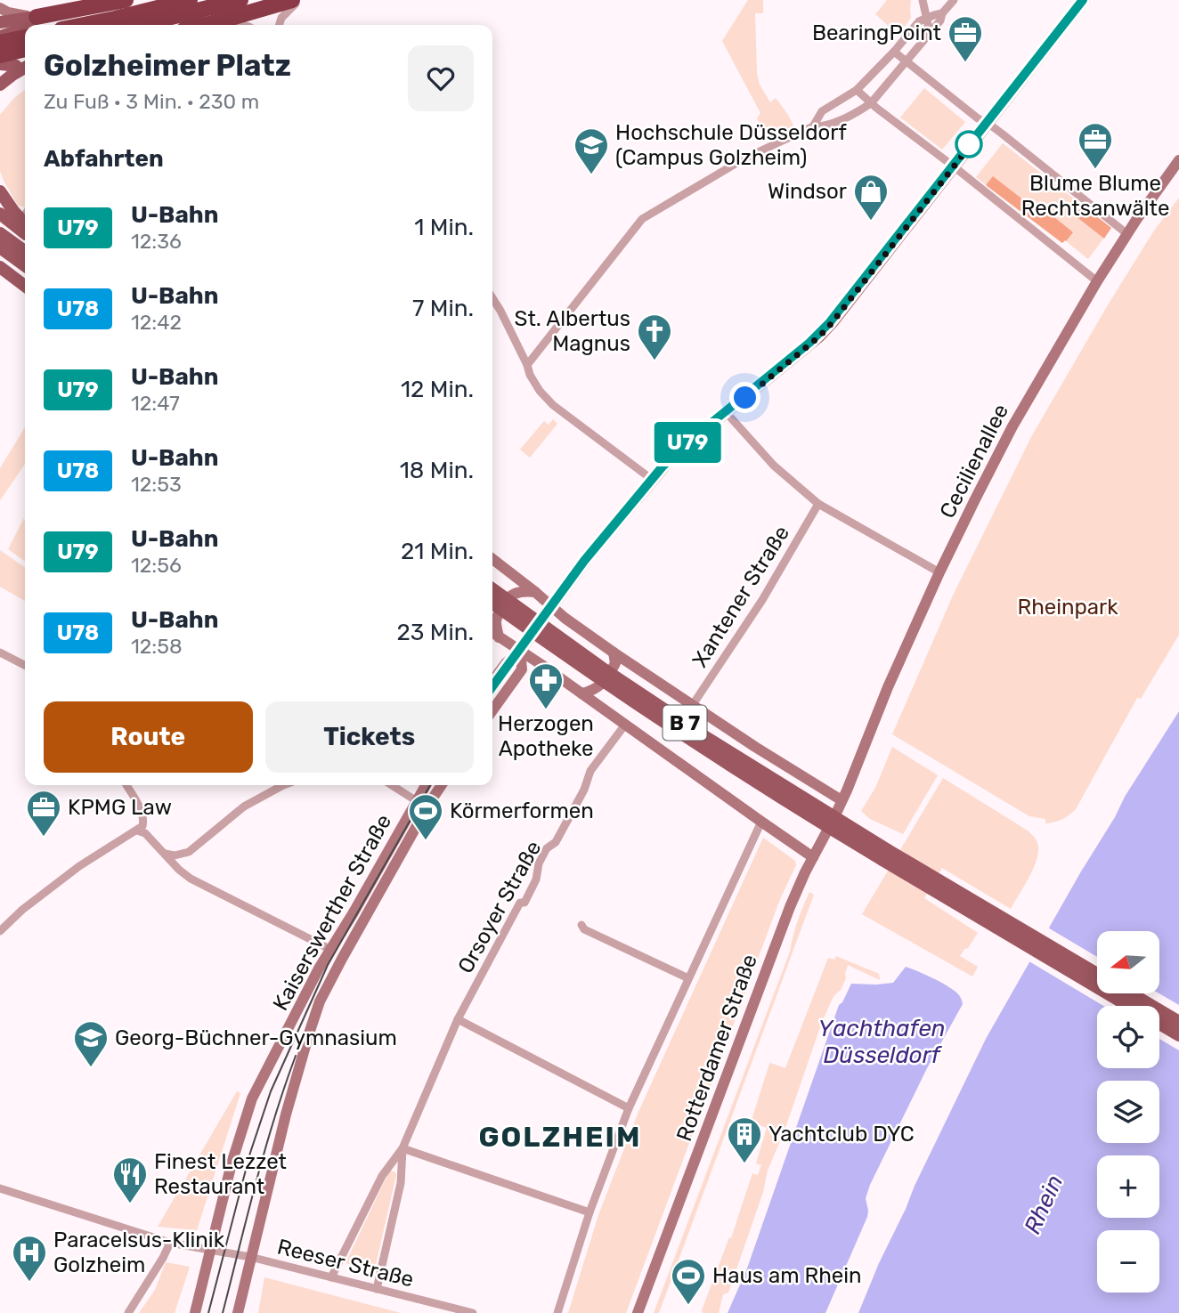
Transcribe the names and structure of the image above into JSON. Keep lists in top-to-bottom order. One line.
{"streets":{"main road":["B 7"],"street":["Cecilienallee","Xantener Straße","Orsoyer Straße","Kaiserswerther Straße","Rotterdamer Straße","Reeser Straße"]},"crossings":[["Cecilienallee","Rotterdamer Straße"],["Orsoyer Straße","Reeser Straße"],["Kaiserswerther Straße","Reeser Straße"]],"districts":["GOLZHEIM"],"water":["Yachthafen Düsseldorf","Rhein"],"parks":["Rheinpark"],"places":{"office":["BearingPoint","Blume Blume Rechtsanwälte","KPMG Law"],"school or university":["Hochschule Düsseldorf (Campus Golzheim)","Georg-Büchner-Gymnasium"],"shop":["Windsor"],"church":["St. Albertus Magnus"],"pharmacy":["Herzogen Apotheke"],"sports":["Körmerformen","Haus am Rhein"],"building":["Yachtclub DYC"],"restaurant":["Finest Lezzet Restaurant"],"hospital":["Paracelsus-Klinik Golzheim"]},"lines":["metro line U79"],"north":"left","page":{"on_map":"U79","heading":[["Golzheimer Platz","Zu Fuß · 3 Min. · 230 m"],"Abfahrten"],"list":[{"mark":"U79","name":"U-Bahn","note":"12:36","value":"1 Min."},{"mark":"U78","name":"U-Bahn","note":"12:42","value":"7 Min."},{"mark":"U79","name":"U-Bahn","note":"12:47","value":"12 Min."},{"mark":"U78","name":"U-Bahn","note":"12:53","value":"18 Min."},{"mark":"U79","name":"U-Bahn","note":"12:56","value":"21 Min."},{"mark":"U78","name":"U-Bahn","note":"12:58","value":"23 Min."}],"buttons":["Route","Tickets"],"map_buttons":["+","−"]}}
